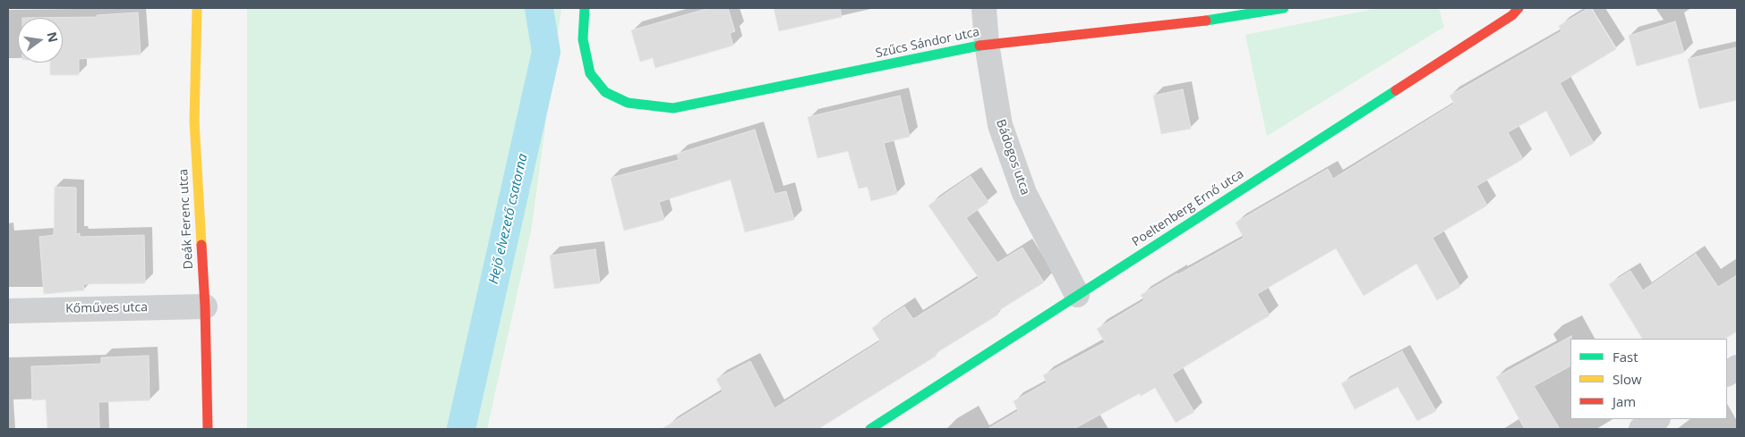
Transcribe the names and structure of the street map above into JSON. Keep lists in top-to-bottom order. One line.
{"streets":{"street":["Szűcs Sándor utca","Bádogos utca","Poeltenberg Ernő utca","Deák Ferenc utca","Kőműves utca"]},"crossings":[["Szűcs Sándor utca","Bádogos utca"],["Bádogos utca","Poeltenberg Ernő utca"],["Deák Ferenc utca","Kőműves utca"]],"water":["Hejő elvezető csatorna"],"legend":["Fast","Slow","Jam"],"north":"right"}
